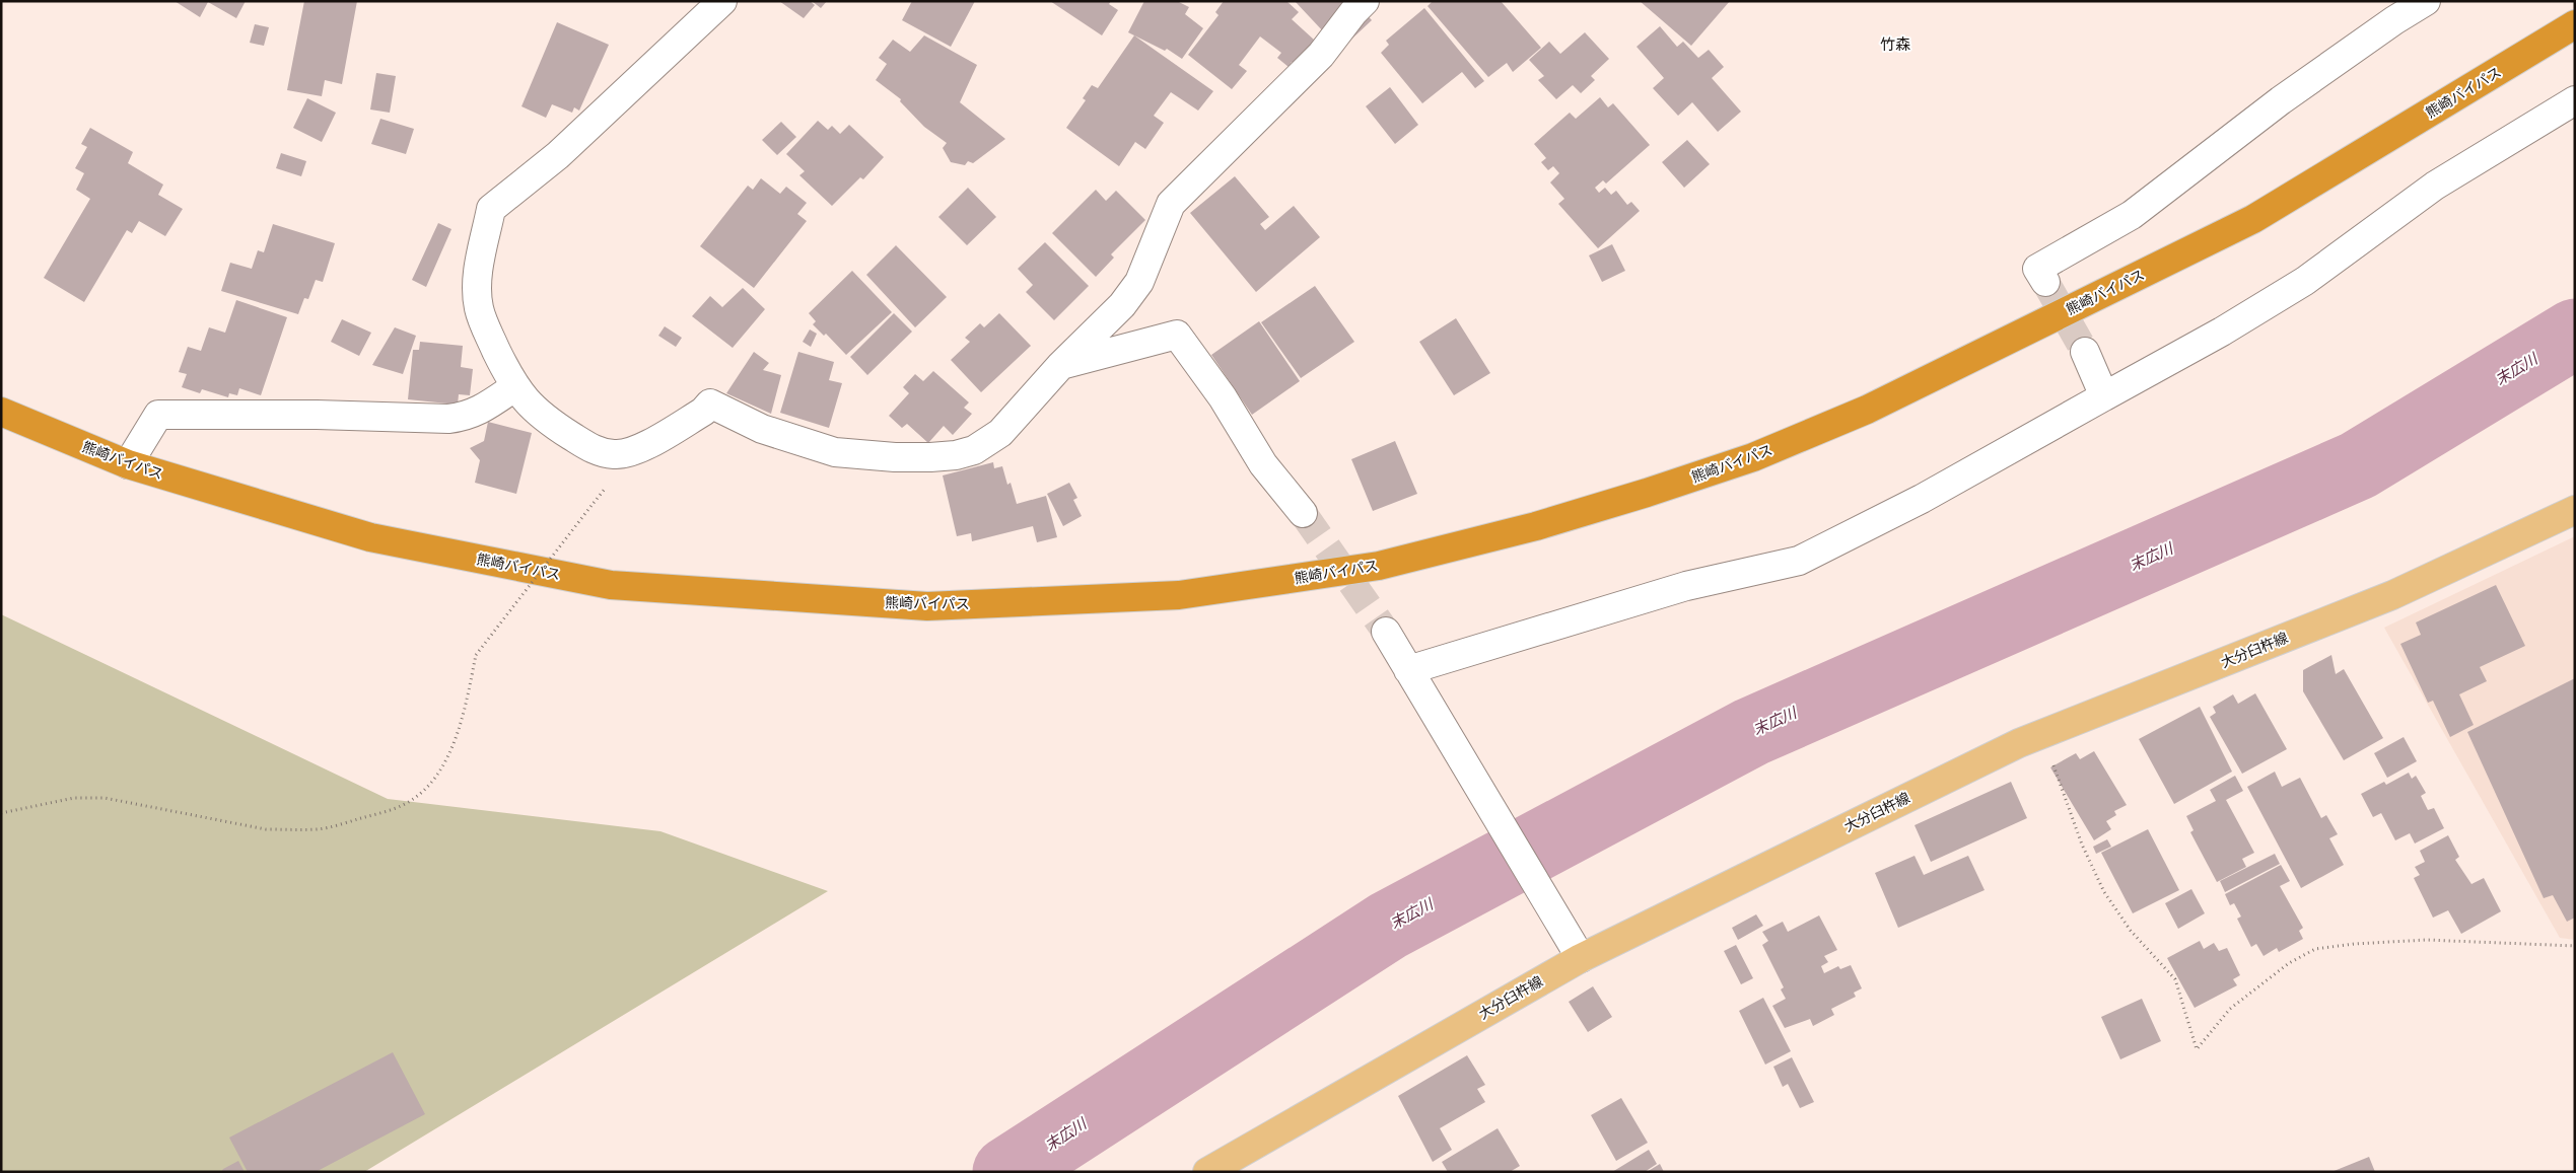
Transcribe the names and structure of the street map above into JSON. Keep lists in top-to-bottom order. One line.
{"streets":{"highway":["熊崎バイパス"],"main road":["大分臼杵線"]},"districts":["竹森"],"water":["末広川"]}
